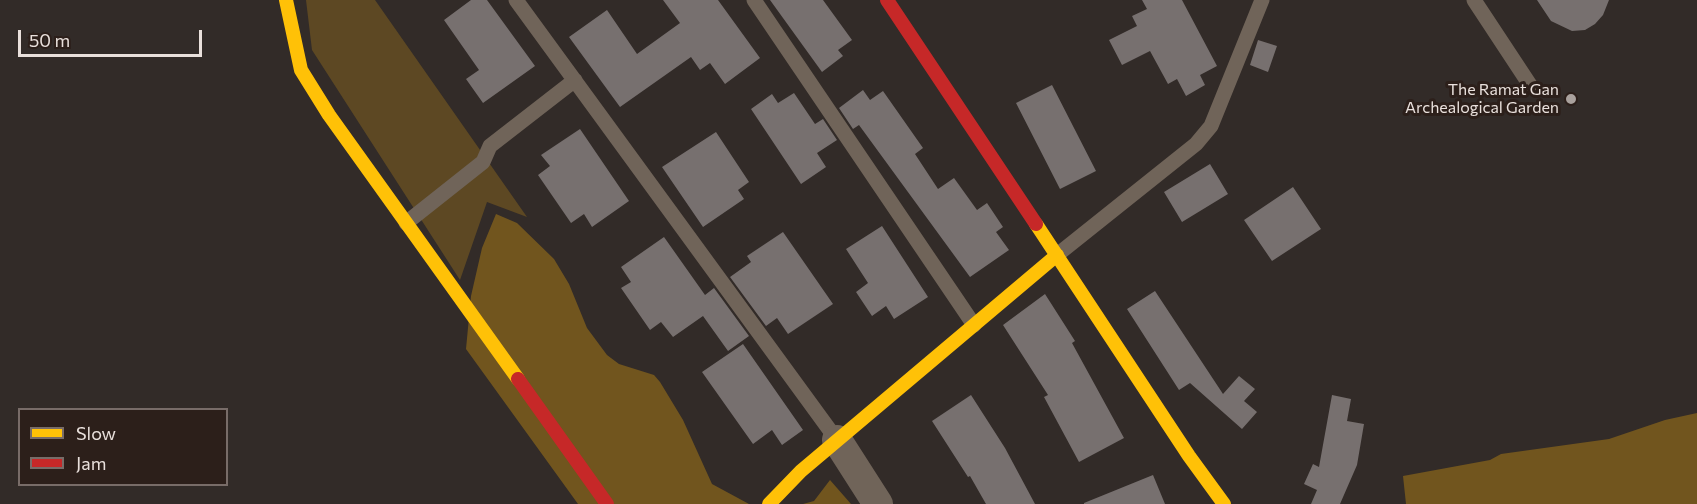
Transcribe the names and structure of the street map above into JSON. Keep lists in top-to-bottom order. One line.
{"places":["The Ramat Gan Archealogical Garden"],"legend":["Slow","Jam"],"scale_bar":"50 m"}
